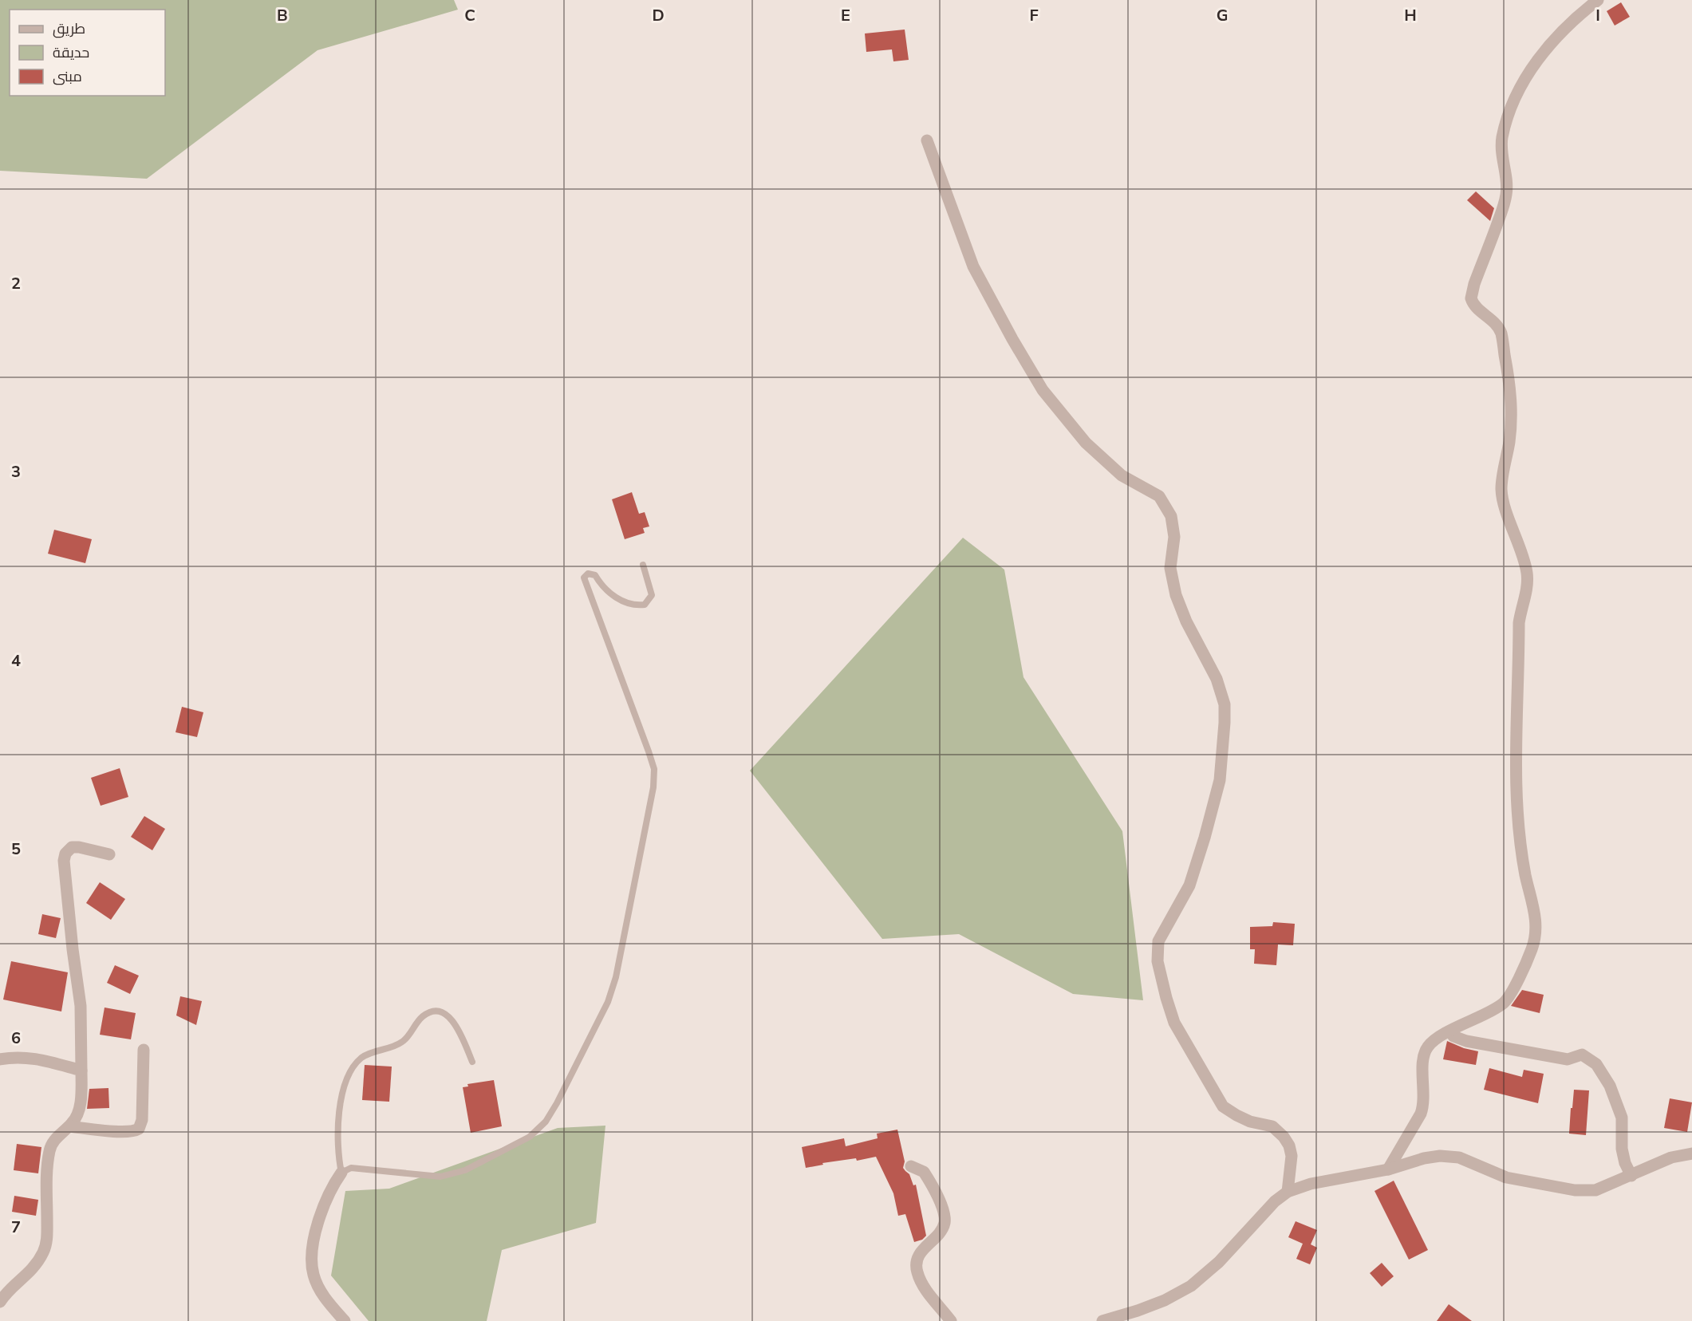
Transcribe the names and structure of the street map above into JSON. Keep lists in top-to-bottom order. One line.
{"legend":["طريق","حديقة","مبنى"],"grid":{"columns":["B","C","D","E","F","G","H","I"],"rows":["2","3","4","5","6","7"]}}
